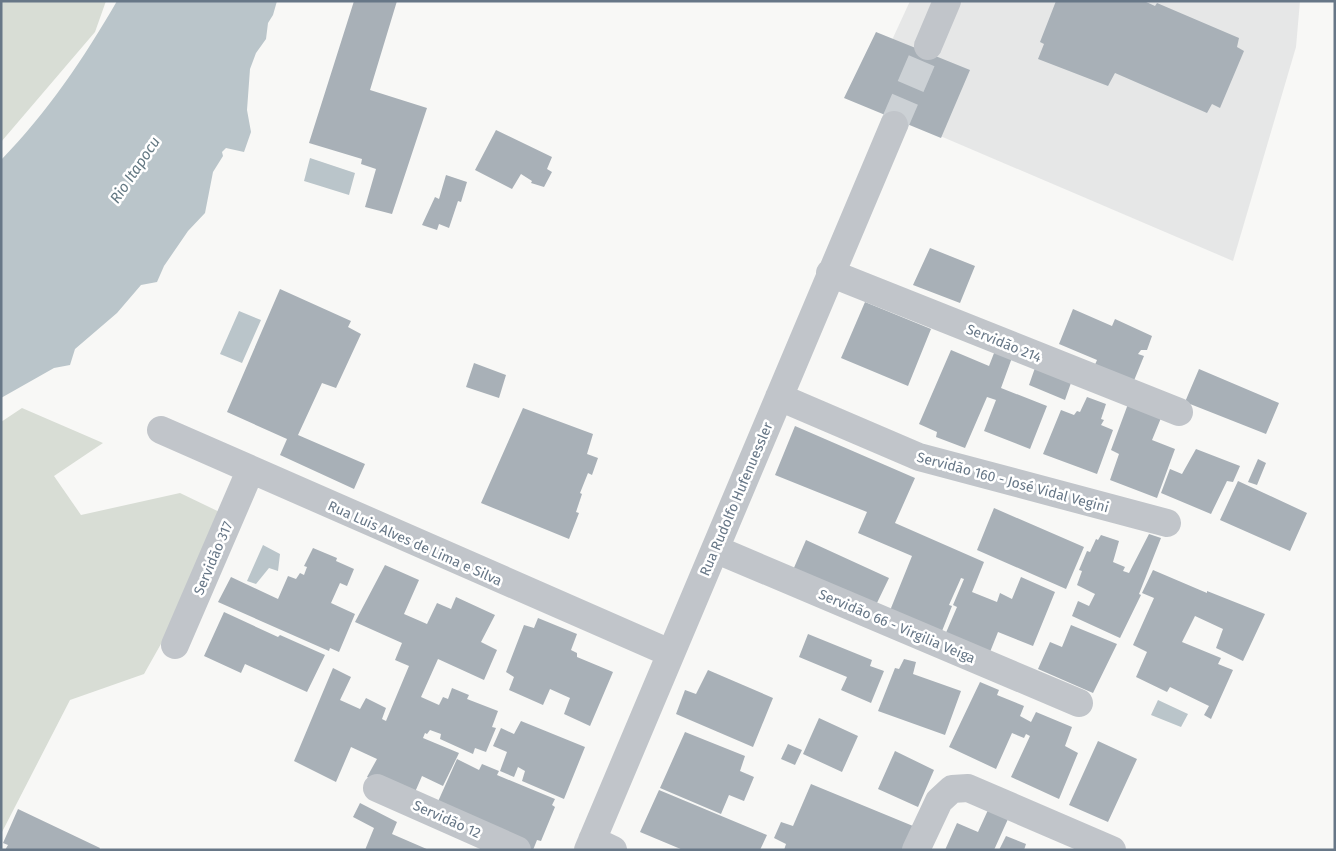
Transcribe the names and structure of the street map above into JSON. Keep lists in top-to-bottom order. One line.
{"streets":{"street":["Servidão 214","Servidão 160 - José Vidal Vegini","Rua Rudolfo Hufenuessler","Rua Luis Alves de Lima e Silva","Servidão 317","Servidão 66 - Virgilia Veiga","Servidão 12"]},"crossings":[["Servidão 214","Rua Rudolfo Hufenuessler"],["Servidão 160 - José Vidal Vegini","Rua Rudolfo Hufenuessler"],["Rua Rudolfo Hufenuessler","Rua Luis Alves de Lima e Silva"],["Rua Rudolfo Hufenuessler","Servidão 66 - Virgilia Veiga"],["Rua Luis Alves de Lima e Silva","Servidão 317"]],"water":["Rio Itapocu"]}
